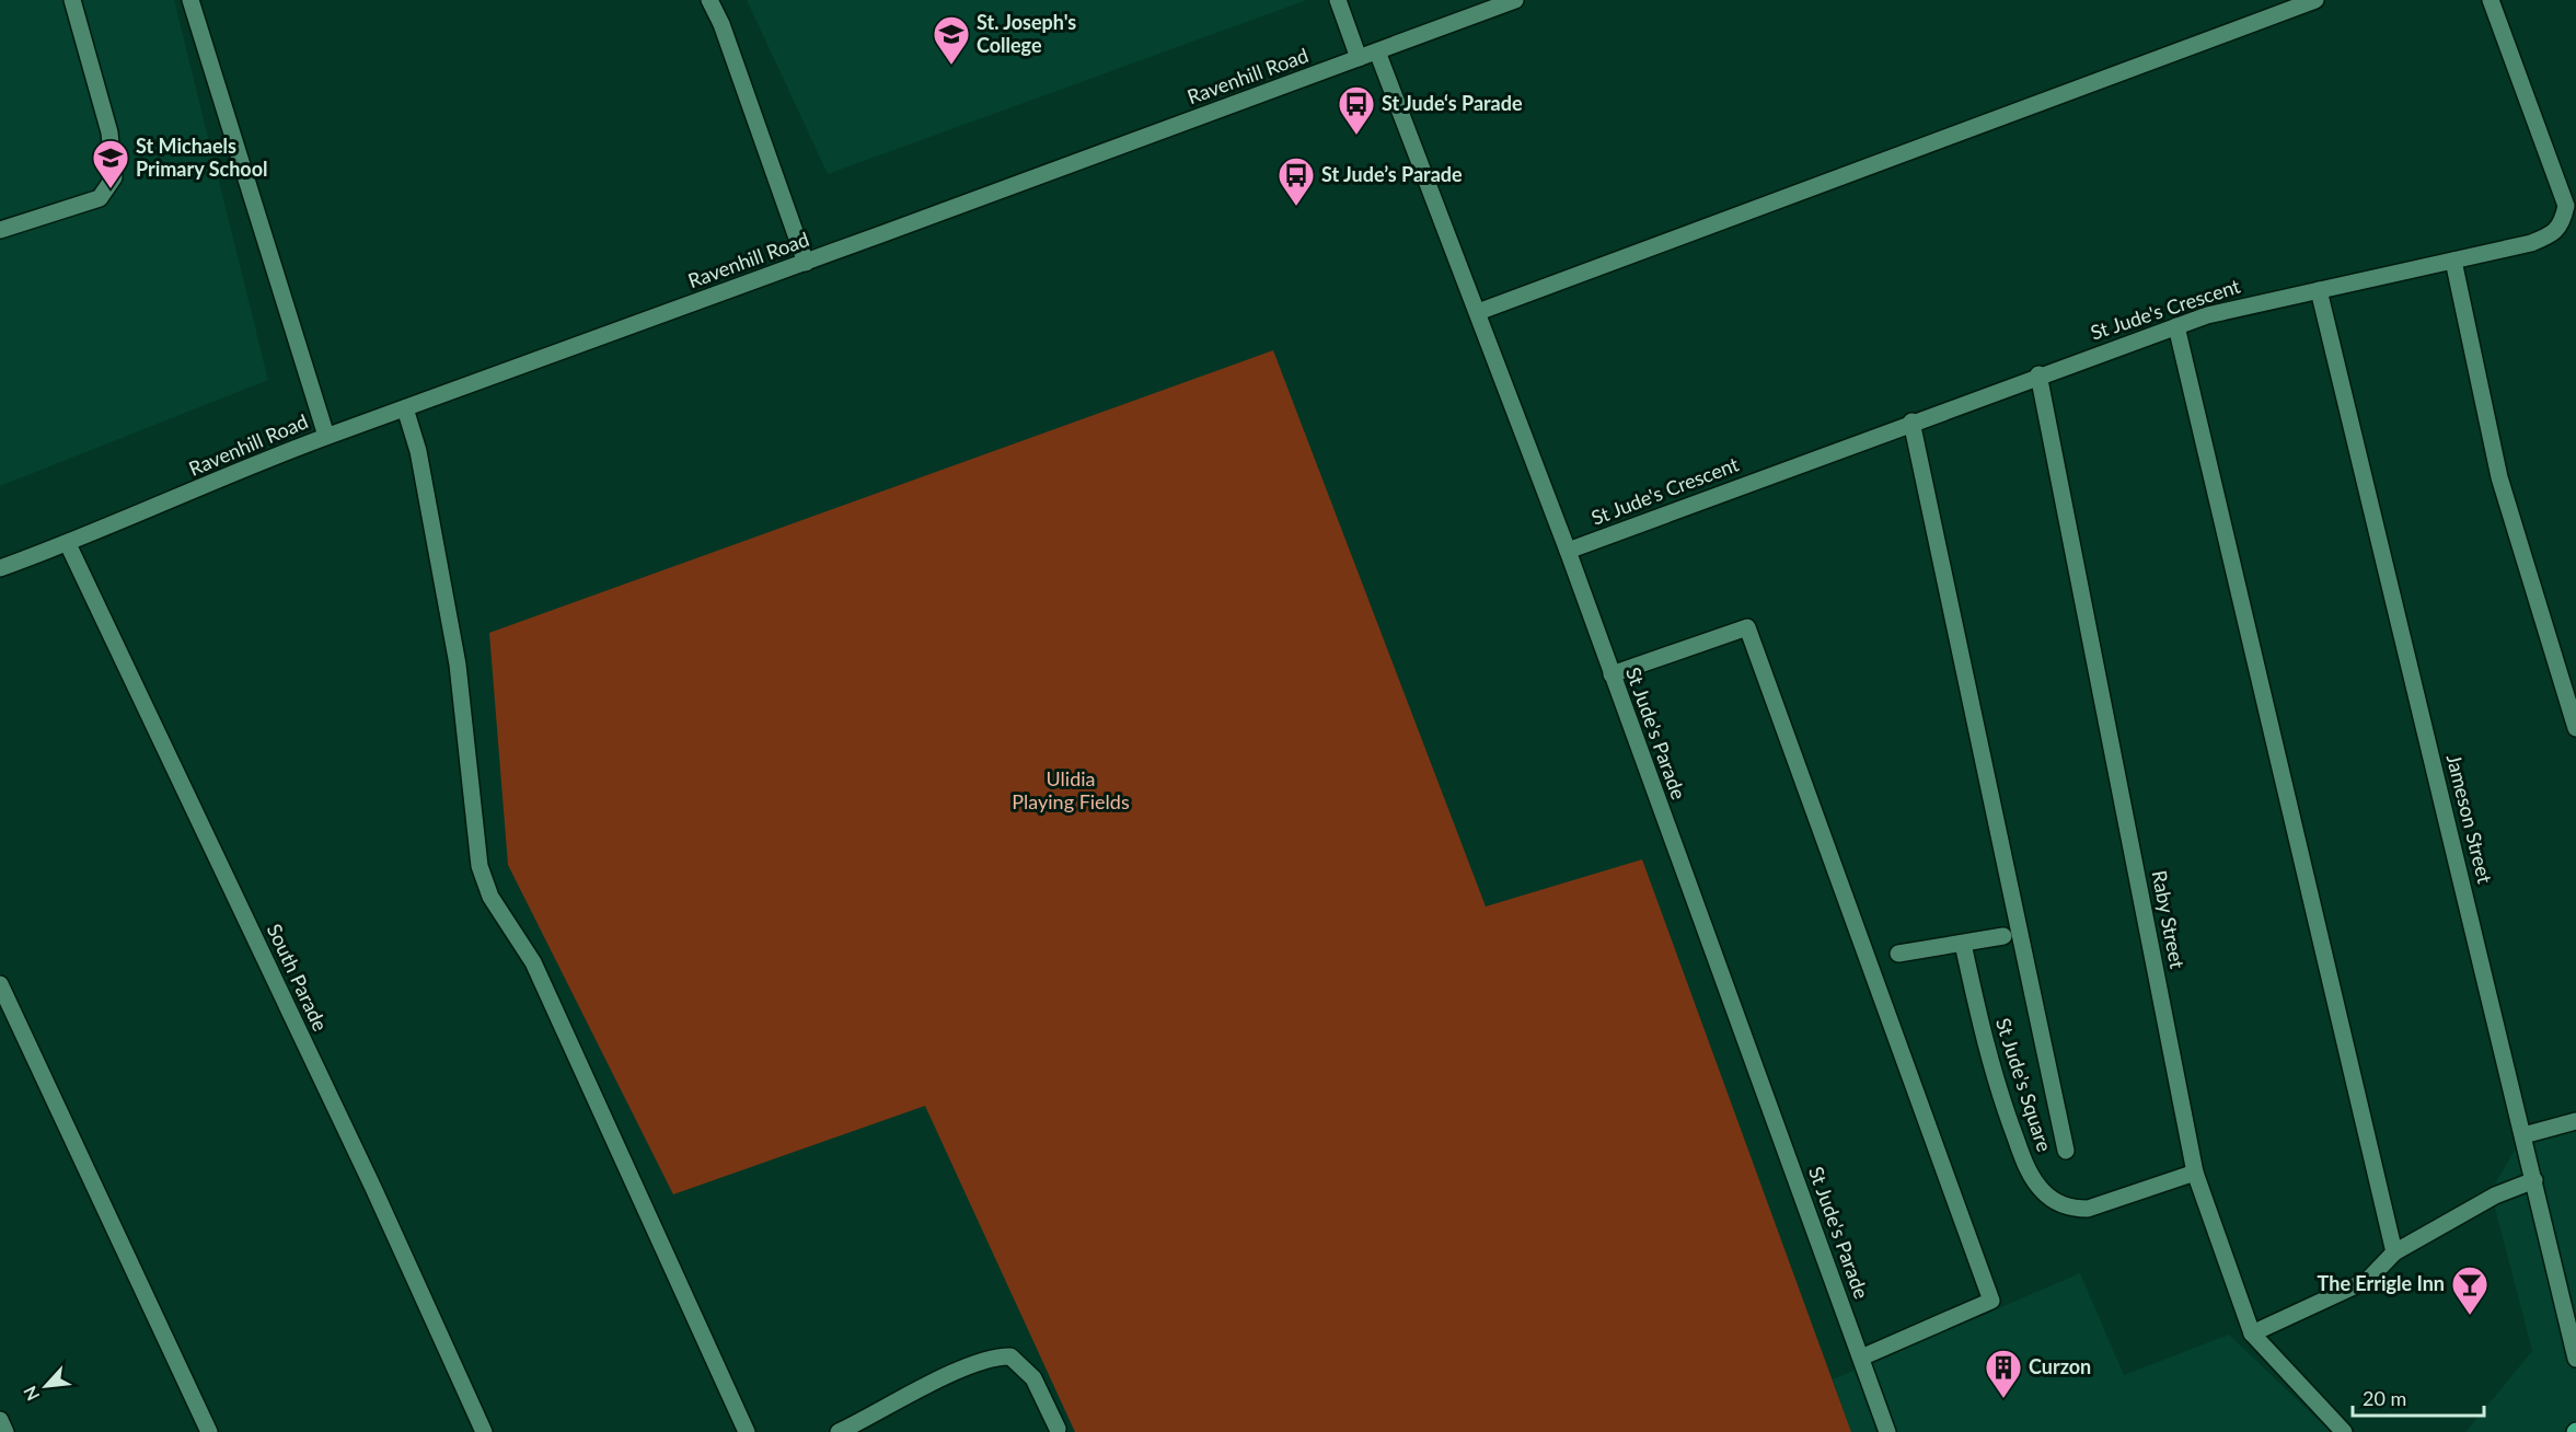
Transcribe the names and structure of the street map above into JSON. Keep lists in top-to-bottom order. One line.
{"streets":{"street":["Ravenhill Road","St Jude's Crescent","St Jude's Parade","Jameson Street","Raby Street","South Parade","St Jude's Square"]},"crossings":[["Ravenhill Road","St Jude's Parade"],["Ravenhill Road","South Parade"],["St Jude's Crescent","St Jude's Parade"],["St Jude's Crescent","Jameson Street"],["St Jude's Crescent","Raby Street"],["Raby Street","St Jude's Square"]],"parks":["Ulidia Playing Fields"],"places":{"school or university":["St. Joseph's College","St Michaels Primary School"],"bus stop":["St Jude‘s Parade","St Jude’s Parade"],"bar":["The Errigle Inn"],"building":["Curzon"]},"scale_bar":"20 m","north":"bottom left"}
